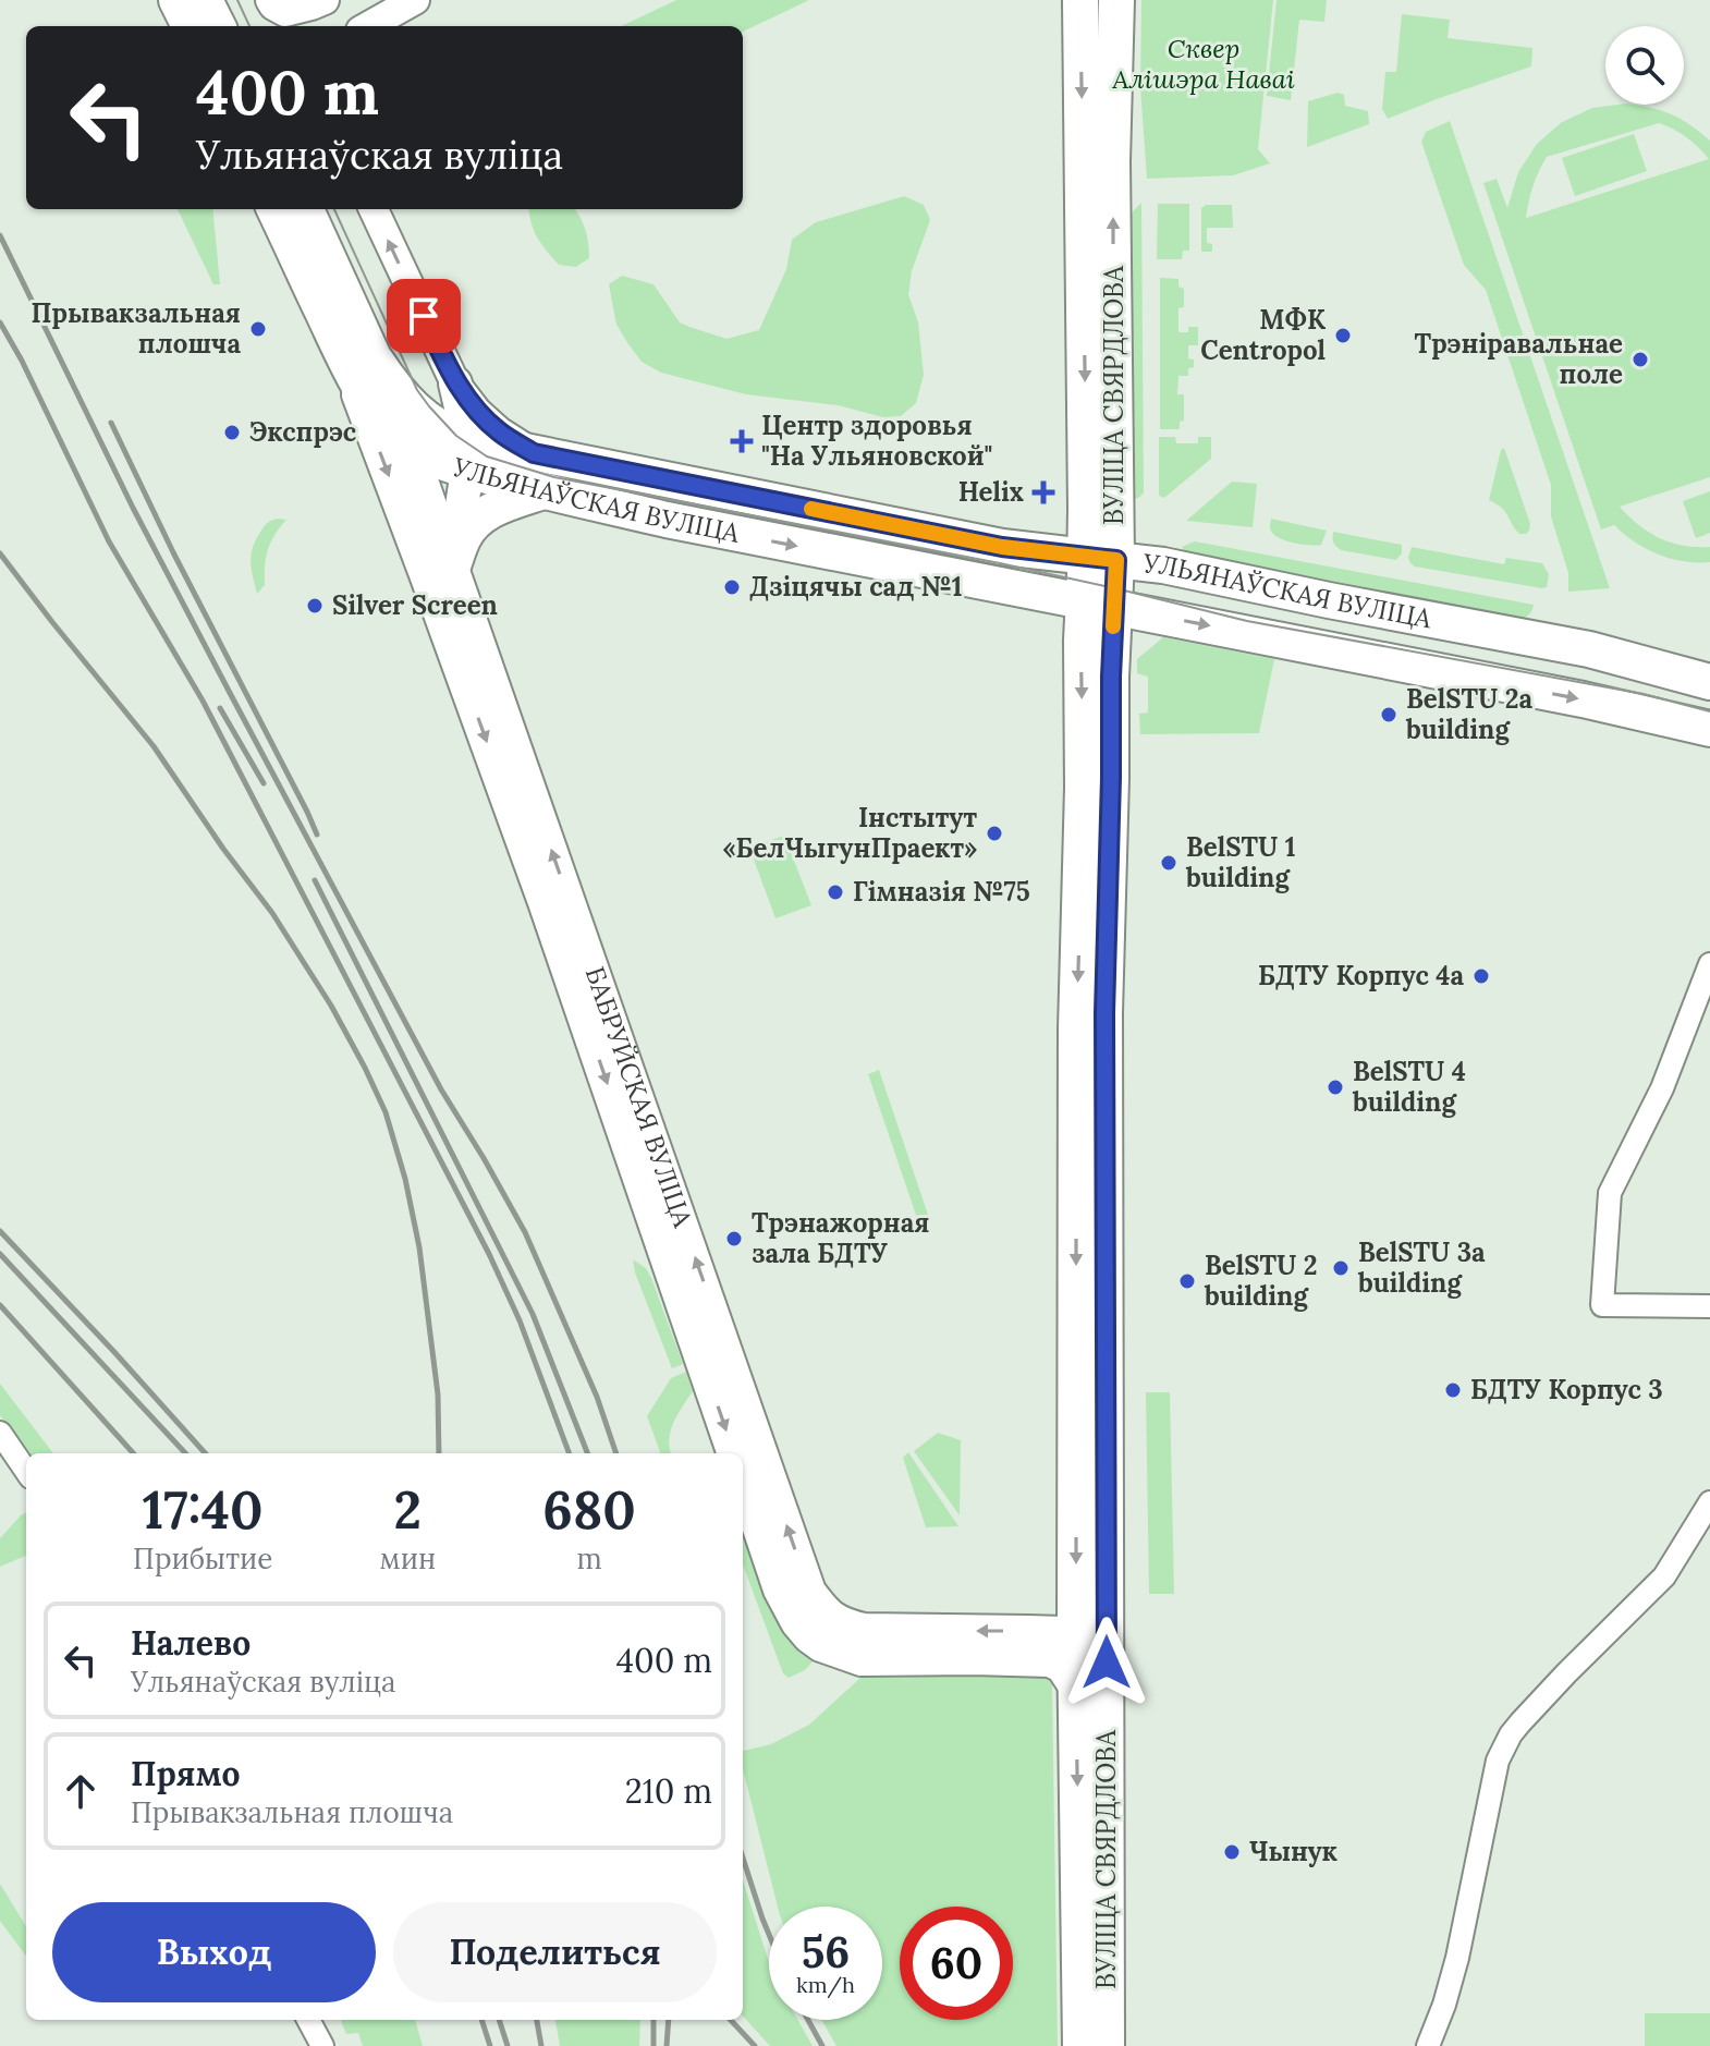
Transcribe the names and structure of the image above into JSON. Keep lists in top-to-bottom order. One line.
{"streets":{"main road":["ВУЛІЦА СВЯРДЛОВА","УЛЬЯНАЎСКАЯ ВУЛІЦА","БАБРУЙСКАЯ ВУЛІЦА"]},"crossings":[["ВУЛІЦА СВЯРДЛОВА","УЛЬЯНАЎСКАЯ ВУЛІЦА"],["ВУЛІЦА СВЯРДЛОВА","БАБРУЙСКАЯ ВУЛІЦА"],["УЛЬЯНАЎСКАЯ ВУЛІЦА","БАБРУЙСКАЯ ВУЛІЦА"]],"parks":["Сквер Алішэра Наваі"],"places":{"other":["Прывакзальная плошча","МФК Centropol","Трэніравальнае поле","Экспрэс","Дзіцячы сад №1","Silver Screen","BelSTU 2a building","Інстытут «БелЧыгунПраект»","BelSTU 1 building","Гімназія №75","БДТУ Корпус 4а","BelSTU 4 building","Трэнажорная зала БДТУ","BelSTU 3a building","BelSTU 2 building","БДТУ Корпус 3","Чынук"],"health":["Центр здоровья \"На Ульяновской\"","Helix"]},"page":{"turn":["400 m","Ульянаўская вуліца"],"eta":["17:40","Прибытие","2","мин","680","m"],"list":[{"name":"Налево","note":"Ульянаўская вуліца","value":"400 m"},{"name":"Прямо","note":"Прывакзальная плошча","value":"210 m"}],"buttons":["Выход","Поделиться"],"speed":"56 km/h","limit":"60"}}
